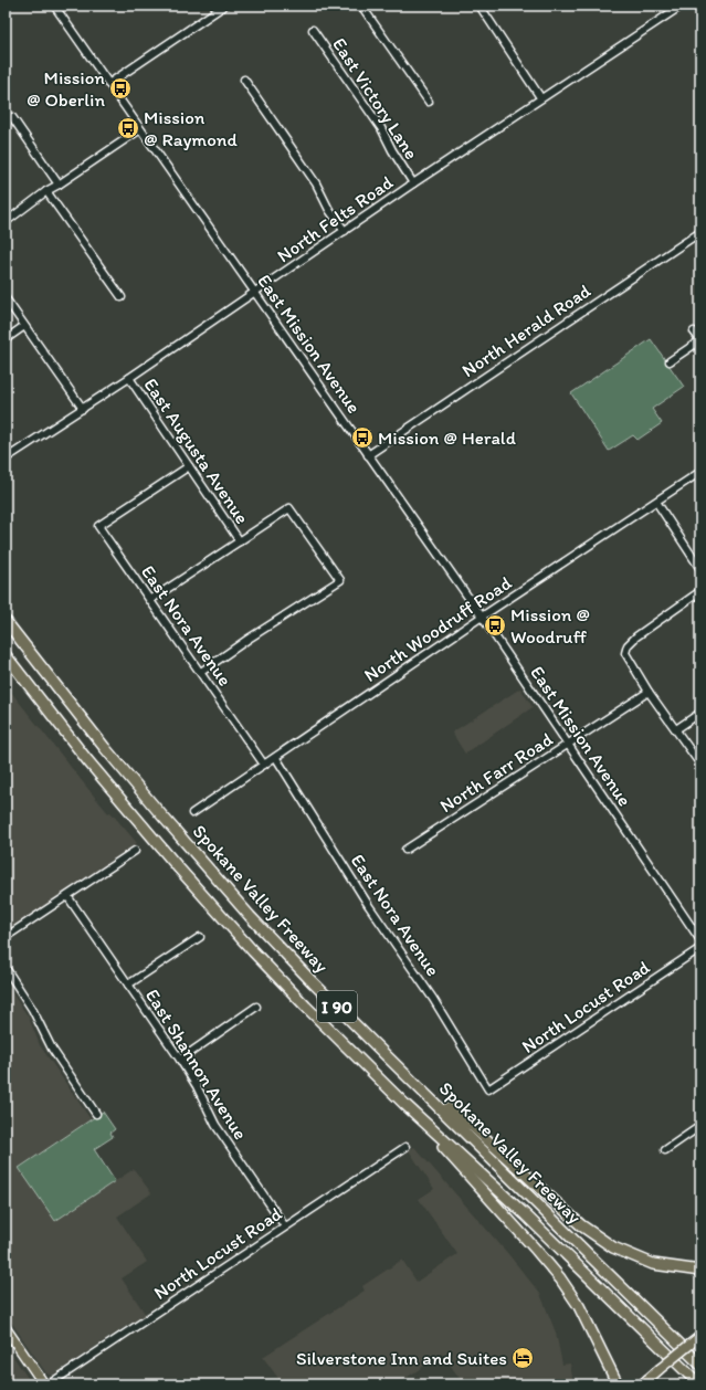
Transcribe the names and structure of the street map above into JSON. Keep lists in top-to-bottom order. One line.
{"streets":{"highway":["Spokane Valley Freeway","I 90"],"street":["East Victory Lane","North Felts Road","North Herald Road","East Mission Avenue","East Augusta Avenue","East Nora Avenue","North Woodruff Road","North Farr Road","North Locust Road","East Shannon Avenue"]},"crossings":[["East Victory Lane","North Felts Road"],["North Felts Road","East Mission Avenue"],["North Felts Road","East Augusta Avenue"],["North Herald Road","East Mission Avenue"],["East Mission Avenue","North Woodruff Road"],["East Mission Avenue","North Farr Road"],["East Augusta Avenue","East Nora Avenue"],["East Nora Avenue","North Woodruff Road"],["East Nora Avenue","North Locust Road"],["North Locust Road","East Shannon Avenue"]],"places":{"bus stop":["Mission @ Oberlin","Mission @ Raymond","Mission @ Herald","Mission @ Woodruff"],"hotel":["Silverstone Inn and Suites"]}}
